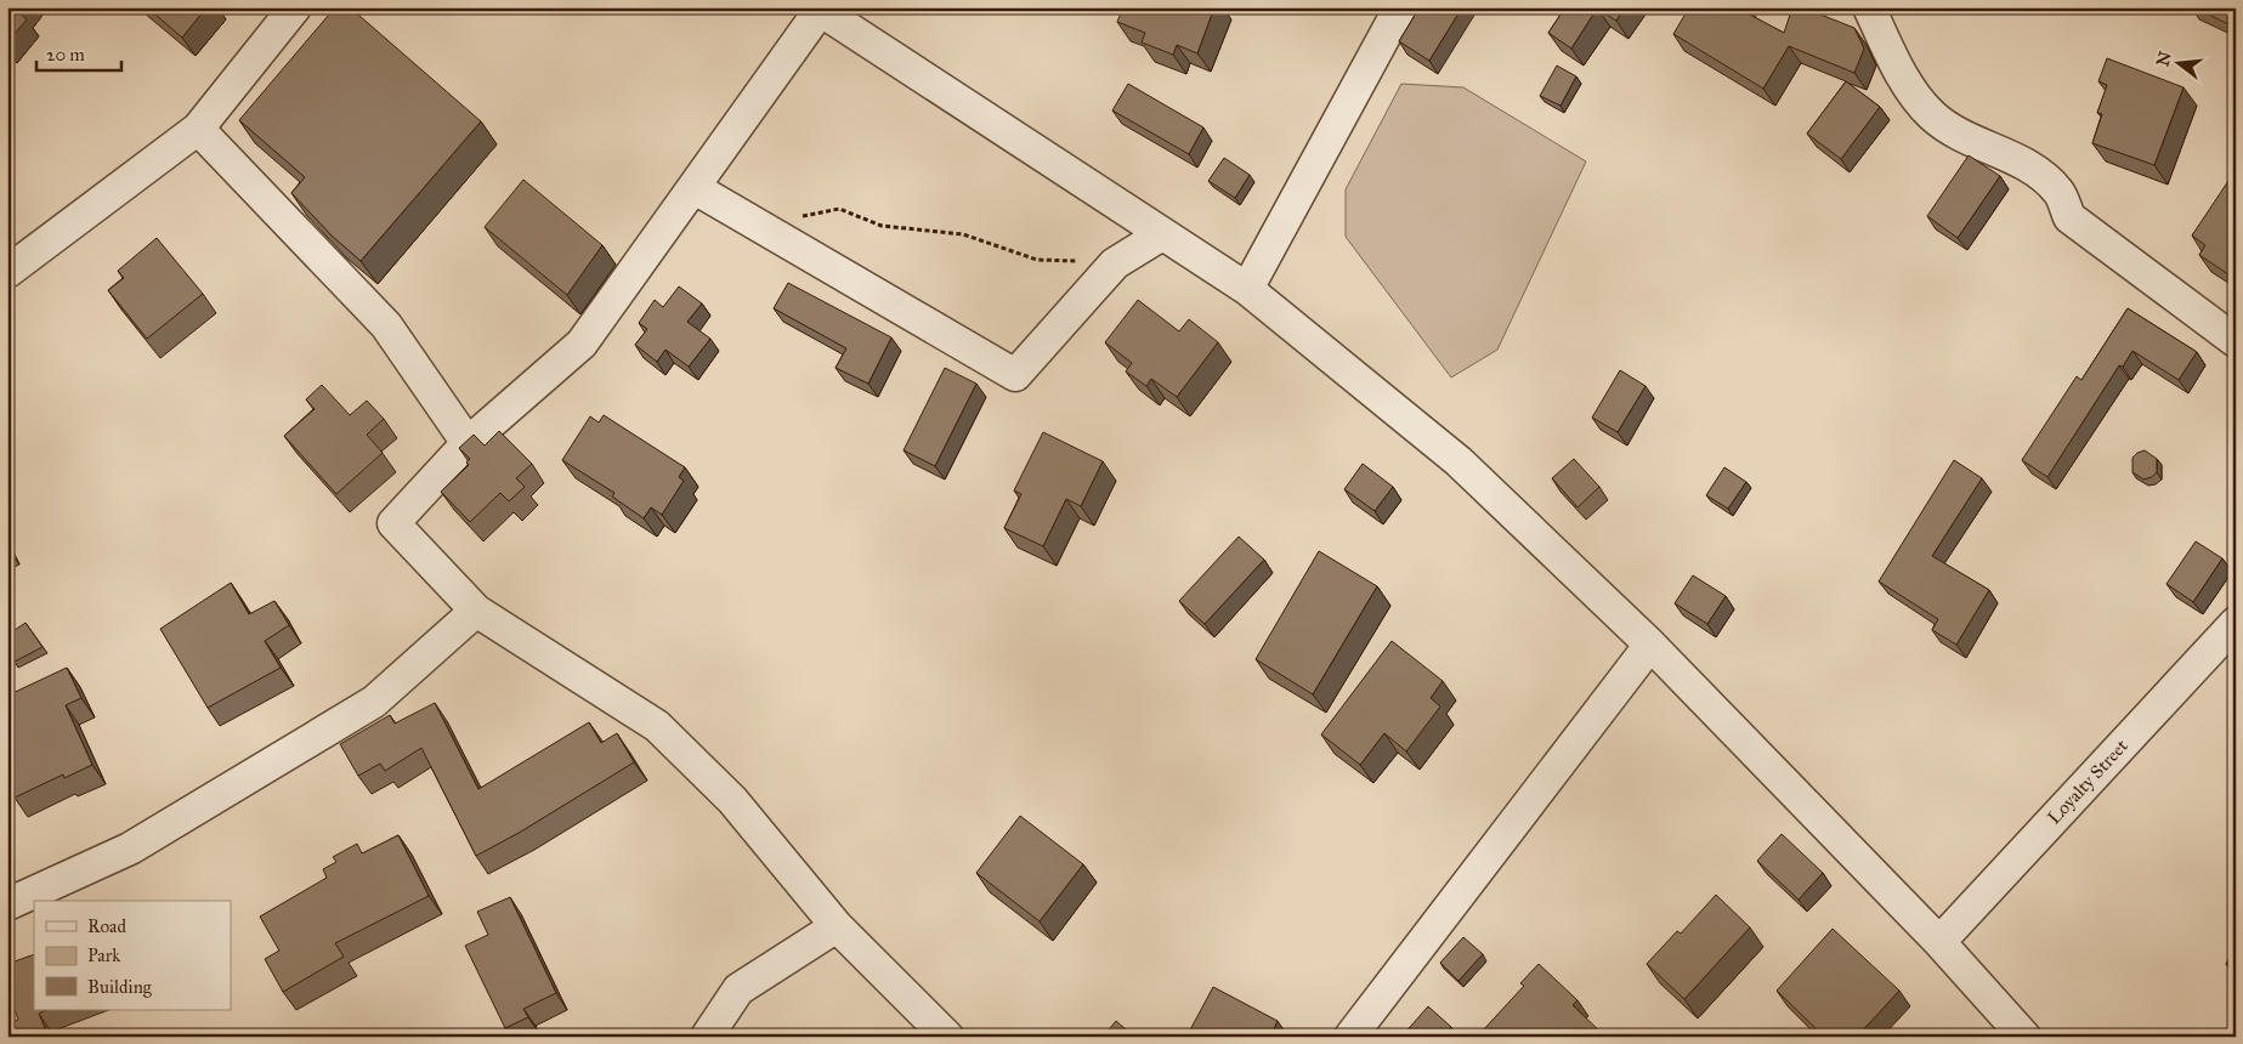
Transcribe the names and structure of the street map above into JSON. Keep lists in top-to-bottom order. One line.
{"streets":{"street":["Loyalty Street"]},"legend":["Road","Park","Building"],"scale_bar":"20 m","north":"left"}
